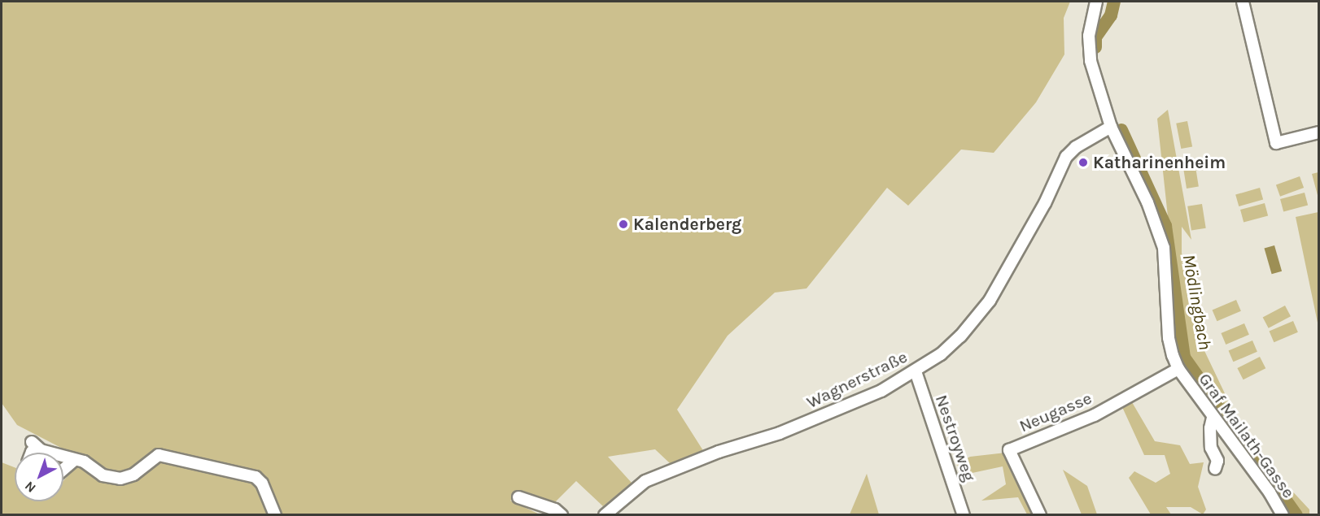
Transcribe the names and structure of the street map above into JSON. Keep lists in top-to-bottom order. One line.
{"streets":{"street":["Wagnerstraße","Neugasse","Graf Mailath-Gasse","Nestroyweg"]},"crossings":[["Wagnerstraße","Graf Mailath-Gasse"],["Wagnerstraße","Nestroyweg"],["Neugasse","Graf Mailath-Gasse"]],"water":["Mödlingbach"],"places":["Katharinenheim","Kalenderberg"],"north":"bottom left"}
